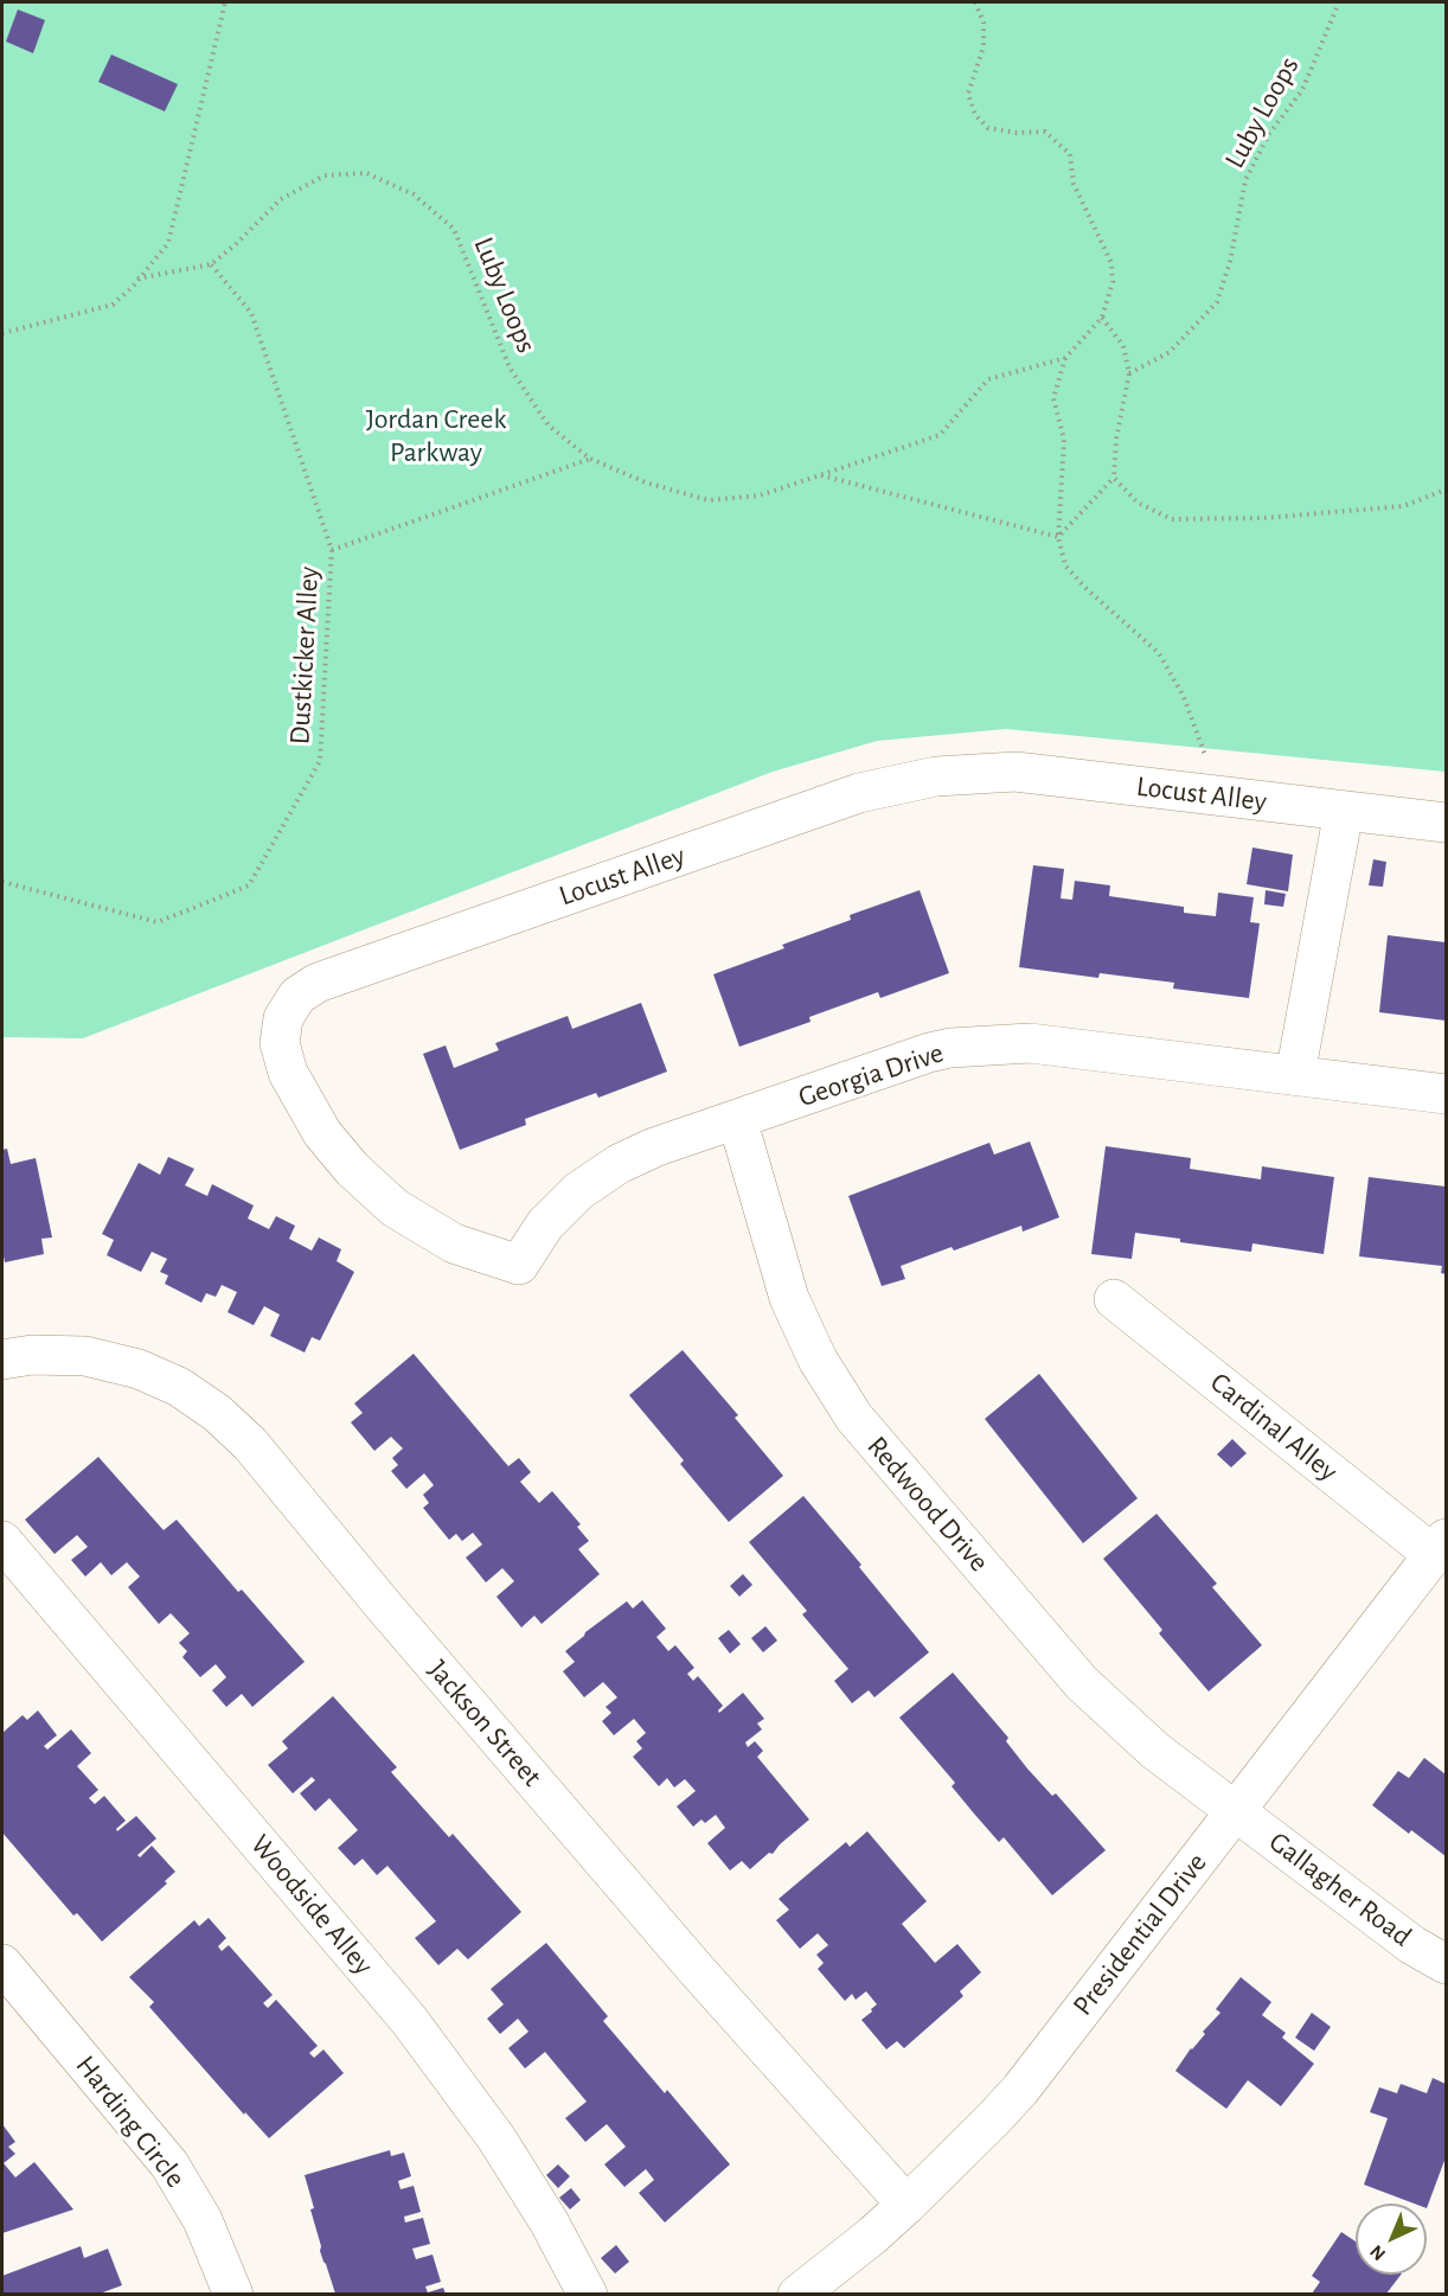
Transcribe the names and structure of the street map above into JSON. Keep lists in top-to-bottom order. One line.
{"streets":{"street":["Locust Alley","Georgia Drive","Cardinal Alley","Redwood Drive","Jackson Street","Gallagher Road","Woodside Alley","Presidential Drive","Harding Circle"],"path":["Luby Loops","Dustkicker Alley"]},"crossings":[["Luby Loops","Dustkicker Alley"],["Locust Alley","Georgia Drive"],["Georgia Drive","Redwood Drive"],["Cardinal Alley","Presidential Drive"],["Redwood Drive","Gallagher Road"],["Redwood Drive","Presidential Drive"],["Jackson Street","Presidential Drive"],["Gallagher Road","Presidential Drive"]],"parks":["Jordan Creek Parkway"],"north":"bottom left"}
